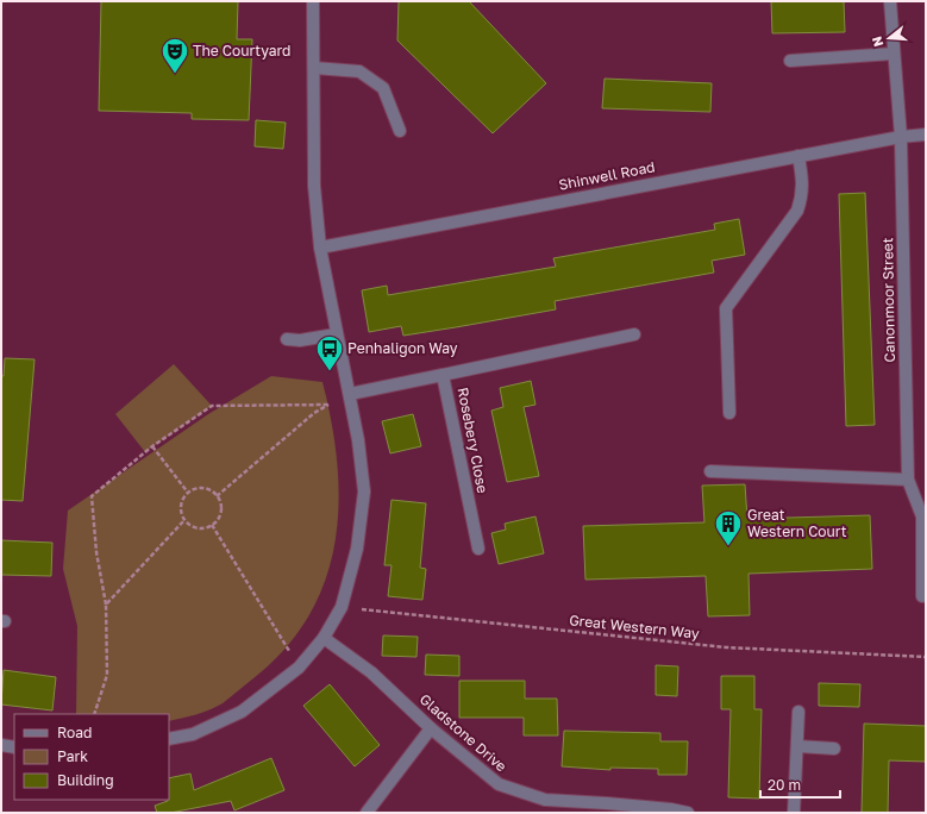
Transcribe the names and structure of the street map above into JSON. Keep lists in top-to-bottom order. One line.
{"streets":{"street":["Shinwell Road","Canonmoor Street","Rosebery Close","Gladstone Drive"],"path":["Great Western Way"]},"crossings":[["Shinwell Road","Canonmoor Street"]],"places":{"theatre":["The Courtyard"],"bus stop":["Penhaligon Way"],"building":["Great Western Court"]},"legend":["Road","Park","Building"],"scale_bar":"20 m","north":"left"}
